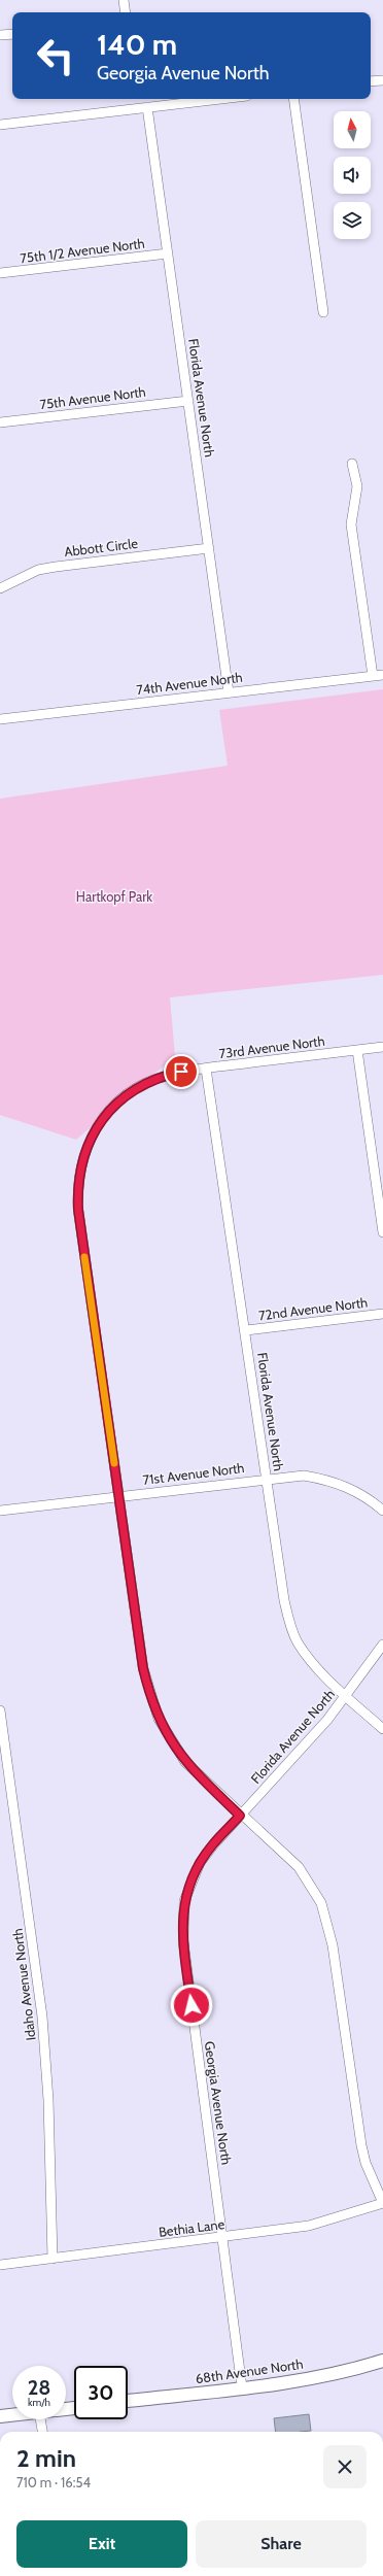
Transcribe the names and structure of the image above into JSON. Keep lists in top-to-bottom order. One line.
{"streets":{"street":["75th 1/2 Avenue North","75th Avenue North","Florida Avenue North","Abbott Circle","74th Avenue North","73rd Avenue North","72nd Avenue North","71st Avenue North","Idaho Avenue North","Georgia Avenue North","Bethia Lane","68th Avenue North"]},"crossings":[["75th 1/2 Avenue North","Florida Avenue North"],["75th Avenue North","Florida Avenue North"],["Florida Avenue North","Abbott Circle"],["Florida Avenue North","74th Avenue North"],["Florida Avenue North","73rd Avenue North"],["Florida Avenue North","72nd Avenue North"],["Florida Avenue North","71st Avenue North"],["Florida Avenue North","Georgia Avenue North"],["73rd Avenue North","71st Avenue North"],["Idaho Avenue North","Bethia Lane"],["Georgia Avenue North","Bethia Lane"],["Georgia Avenue North","68th Avenue North"]],"parks":["Hartkopf Park"],"north":"top","page":{"turn":["140 m","Georgia Avenue North"],"speed":"28 km/h","limit":"30","heading":["2 min","710 m · 16:54"],"buttons":["Exit","Share"]}}
